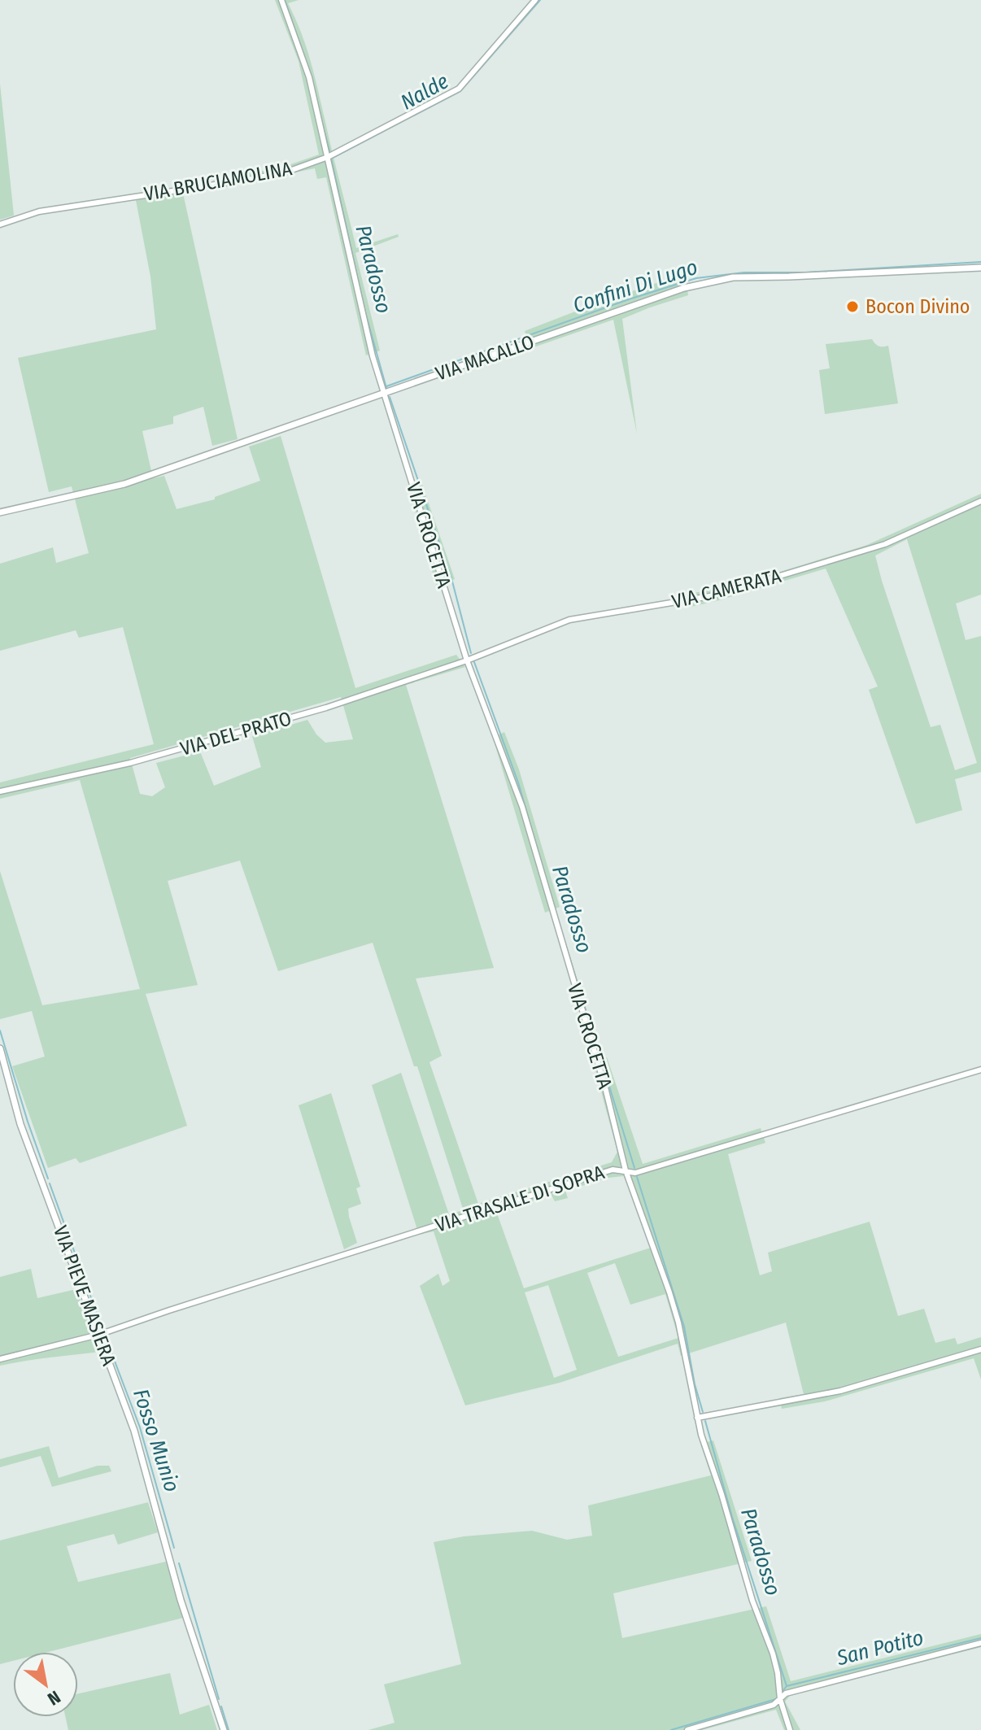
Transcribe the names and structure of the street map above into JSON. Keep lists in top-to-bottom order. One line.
{"streets":{"street":["VIA BRUCIAMOLINA","VIA MACALLO","VIA CROCETTA","VIA CAMERATA","VIA DEL PRATO","VIA TRASALE DI SOPRA","VIA PIEVE MASIERA"]},"crossings":[["VIA BRUCIAMOLINA","VIA CROCETTA"],["VIA MACALLO","VIA CROCETTA"],["VIA CROCETTA","VIA CAMERATA"],["VIA CROCETTA","VIA DEL PRATO"],["VIA CROCETTA","VIA TRASALE DI SOPRA"],["VIA CAMERATA","VIA DEL PRATO"],["VIA TRASALE DI SOPRA","VIA PIEVE MASIERA"]],"water":["Nalde","Paradosso","Confini Di Lugo","Fosso Munio","San Potito"],"places":["Bocon Divino"],"north":"bottom right"}
